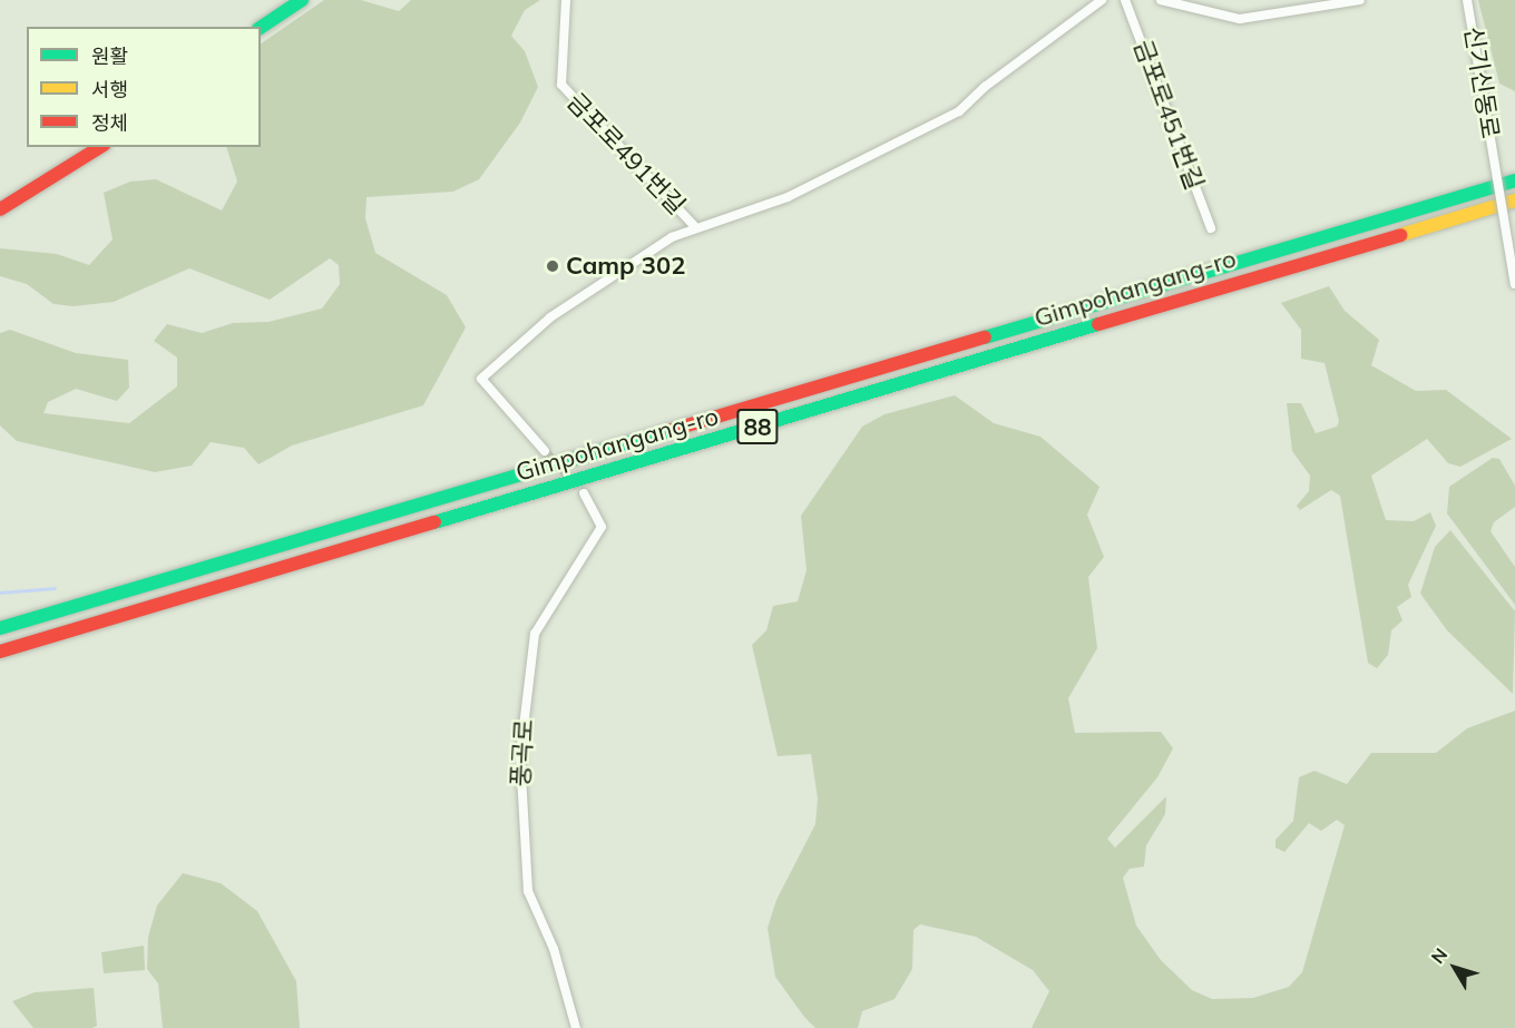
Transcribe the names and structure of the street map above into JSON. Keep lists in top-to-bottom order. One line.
{"streets":{"main road":["Gimpohangang-ro","88"],"street":["신기신동로","금포로451번길","금포로491번길","풍곡로"]},"places":["Camp 302"],"legend":["원활","서행","정체"],"north":"top left"}
